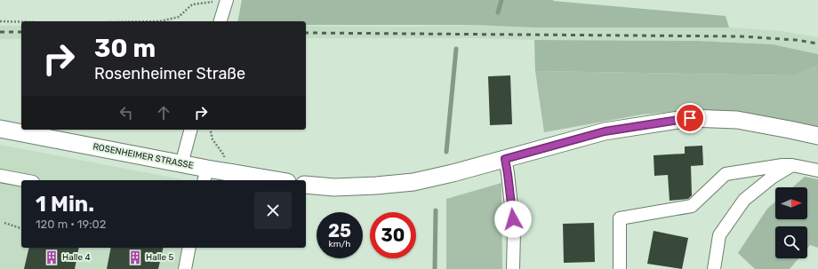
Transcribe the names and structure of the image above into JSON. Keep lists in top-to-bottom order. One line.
{"streets":{"main road":["ROSENHEIMER STRASSE"]},"places":{"building":["Halle 4","Halle 5"]},"north":"right","page":{"turn":["30 m","Rosenheimer Straße"],"heading":["1 Min.","120 m · 19:02"],"speed":"25 km/h","limit":"30"}}
